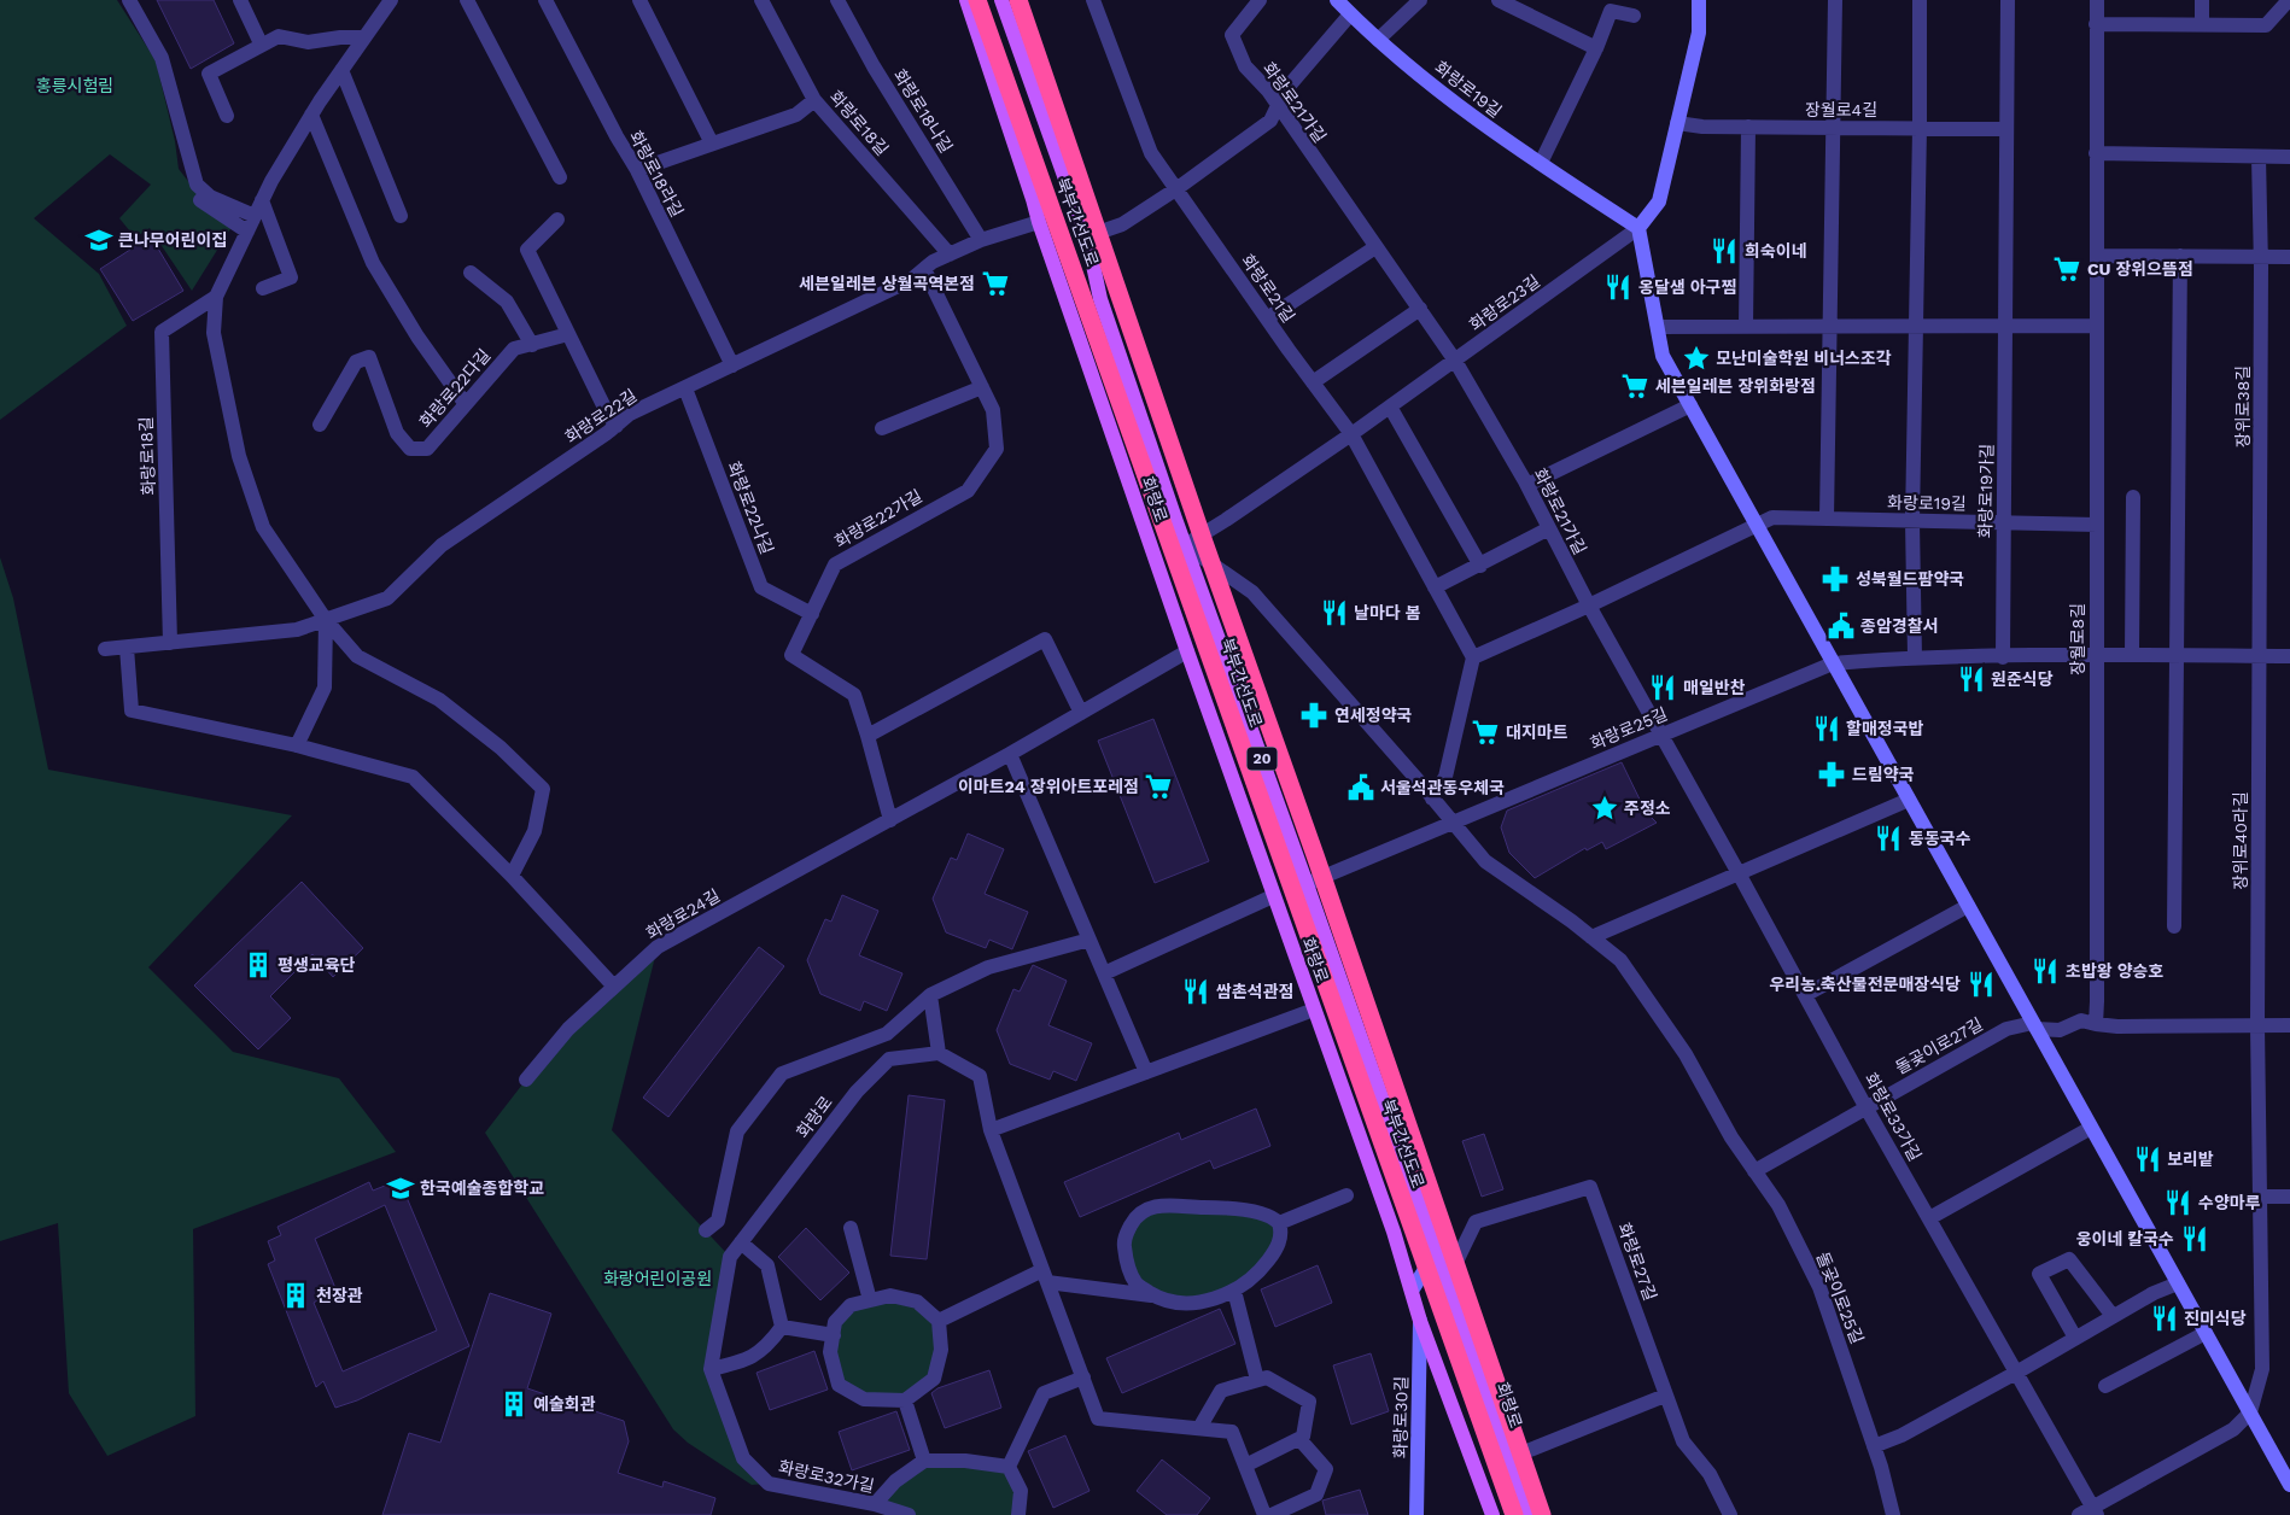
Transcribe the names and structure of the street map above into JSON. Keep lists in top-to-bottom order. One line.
{"streets":{"highway":["북부간선도로"],"main road":["화랑로","20"],"street":["화랑로19길","화랑로21가길","장월로4길","화랑로18나길","화랑로18길","화랑로18라길","화랑로21길","화랑로23길","화랑로22다길","장위로38길","화랑로22길","화랑로19가길","화랑로22나길","화랑로22가길","장월로8길","화랑로25길","장위로40라길","화랑로24길","돌곶이로27길","화랑로33가길","화랑로27길","돌곶이로25길","화랑로30길","화랑로32가길"]},"crossings":[["화랑로19길","화랑로21가길"],["화랑로19길","화랑로21길"],["화랑로19길","화랑로23길"],["화랑로19길","화랑로19가길"],["화랑로19길","장월로8길"],["화랑로21가길","화랑로23길"],["화랑로21가길","화랑로25길"],["화랑로21가길","화랑로33가길"],["장월로4길","화랑로19가길"],["화랑로18나길","화랑로22길"],["화랑로18길","화랑로22길"],["화랑로18라길","화랑로22길"],["화랑로21길","화랑로23길"],["화랑로23길","화랑로"],["장위로38길","장위로40라길"],["화랑로22길","화랑로"],["화랑로22길","화랑로22나길"],["화랑로22길","화랑로22가길"],["화랑로","화랑로25길"],["화랑로","화랑로24길"],["화랑로","화랑로27길"],["화랑로","화랑로30길"],["화랑로","화랑로32가길"],["화랑로22나길","화랑로22가길"],["화랑로22가길","화랑로24길"],["장월로8길","돌곶이로27길"],["화랑로25길","화랑로33가길"],["화랑로25길","돌곶이로25길"],["장위로40라길","돌곶이로27길"],["돌곶이로27길","화랑로33가길"]],"parks":["홍릉시험림","화랑어린이공원"],"places":{"school or university":["큰나무어린이집","한국예술종합학교"],"restaurant":["희숙이네","옹달샘 아구찜","날마다 봄","원준식당","매일반찬","할매정국밥","동동국수","초밥왕 양승호","우리농.축산물전문매장식당","쌈촌석관점","보리밭","수양마루","웅이네 칼국수","진미식당"],"supermarket":["CU 장위으뜸점","세븐일레븐 상월곡역본점","세븐일레븐 장위화랑점","대지마트","이마트24 장위아트포레점"],"place":["모난미술학원 비너스조각","주정소"],"pharmacy":["성북월드팜약국","연세정약국","드림약국"],"public building":["종암경찰서","서울석관동우체국"],"building":["평생교육단","천장관","예술회관"]}}
